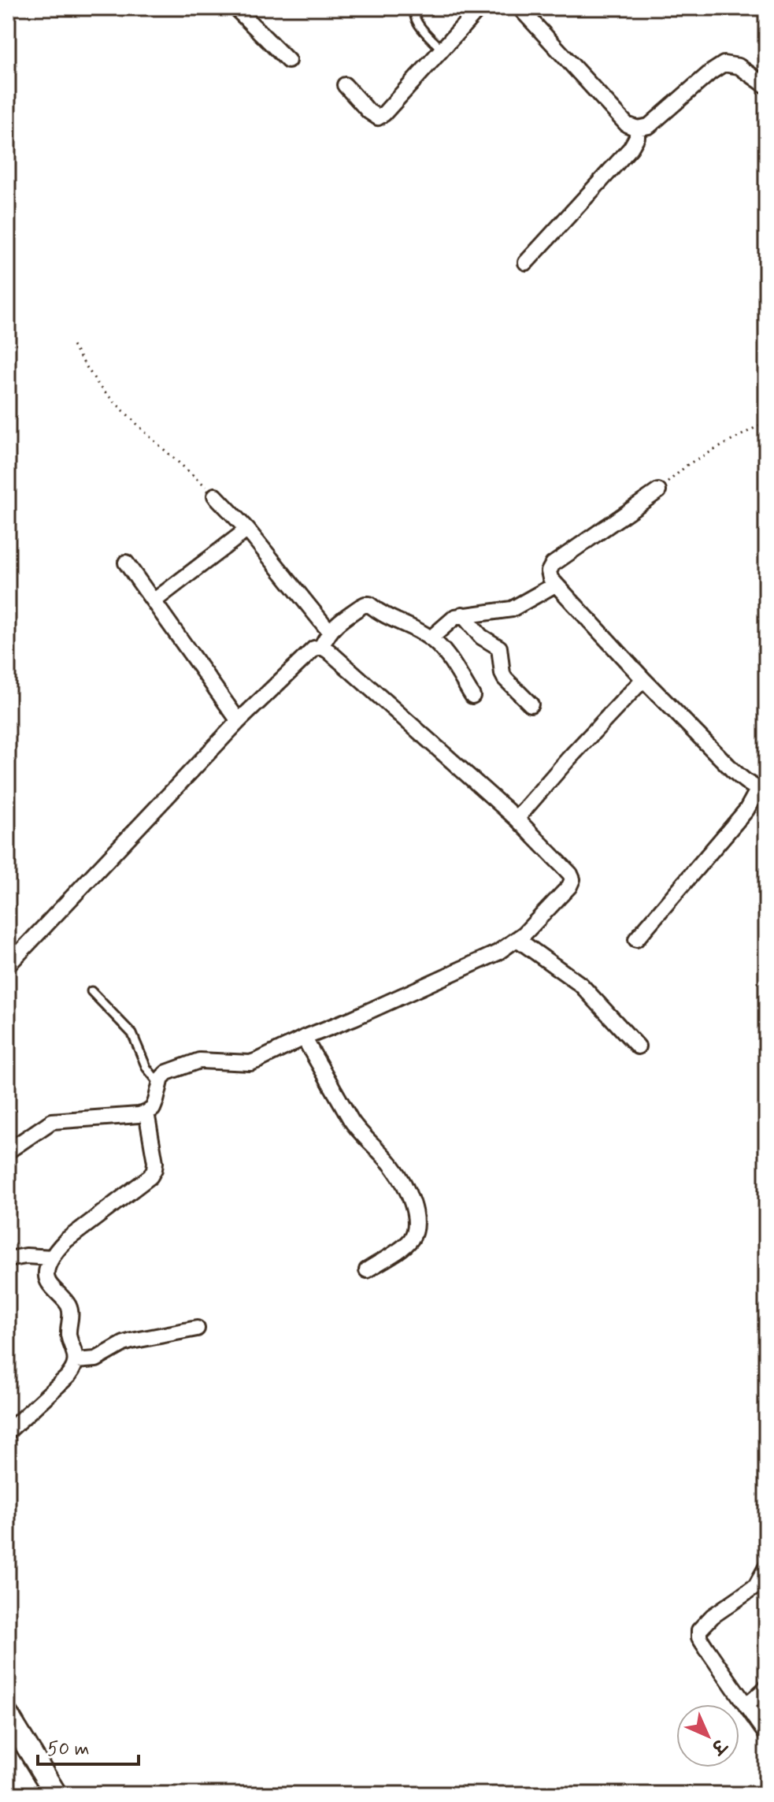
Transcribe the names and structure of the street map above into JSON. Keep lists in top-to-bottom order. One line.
{"scale_bar":"50 m","north":"bottom right"}
